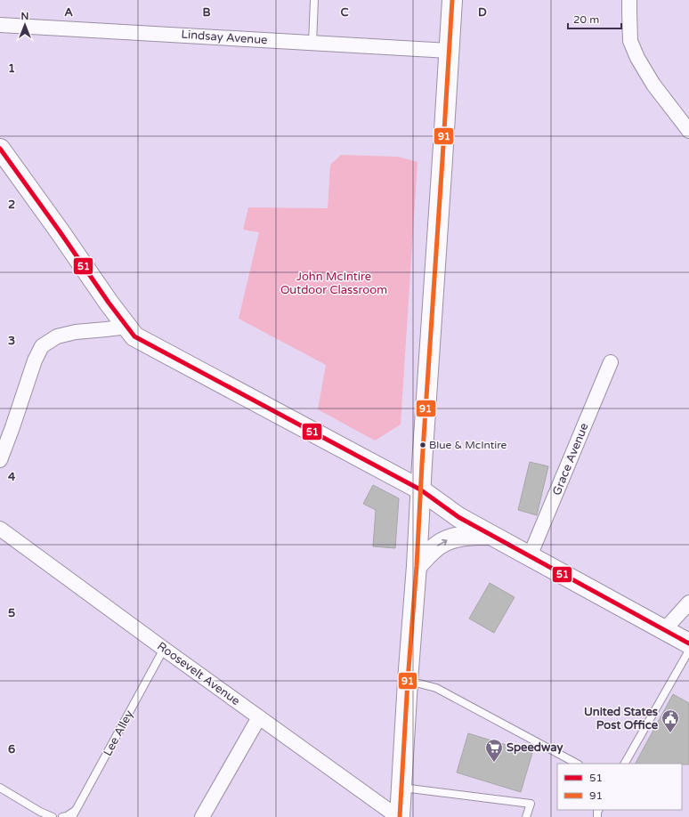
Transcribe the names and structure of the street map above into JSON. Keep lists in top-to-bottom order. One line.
{"streets":{"street":["Lindsay Avenue","Grace Avenue","Roosevelt Avenue"],"lane":["Lee Alley"]},"crossings":[["Roosevelt Avenue","Lee Alley"]],"parks":["John McIntire Outdoor Classroom"],"places":{"other":["Blue & McIntire"],"public building":["United States Post Office"],"supermarket":["Speedway"]},"lines":["transit line 91","transit line 51"],"legend":["51","91"],"scale_bar":"20 m","north":"top","grid":{"columns":["A","B","C","D"],"rows":["1","2","3","4","5","6"]}}
